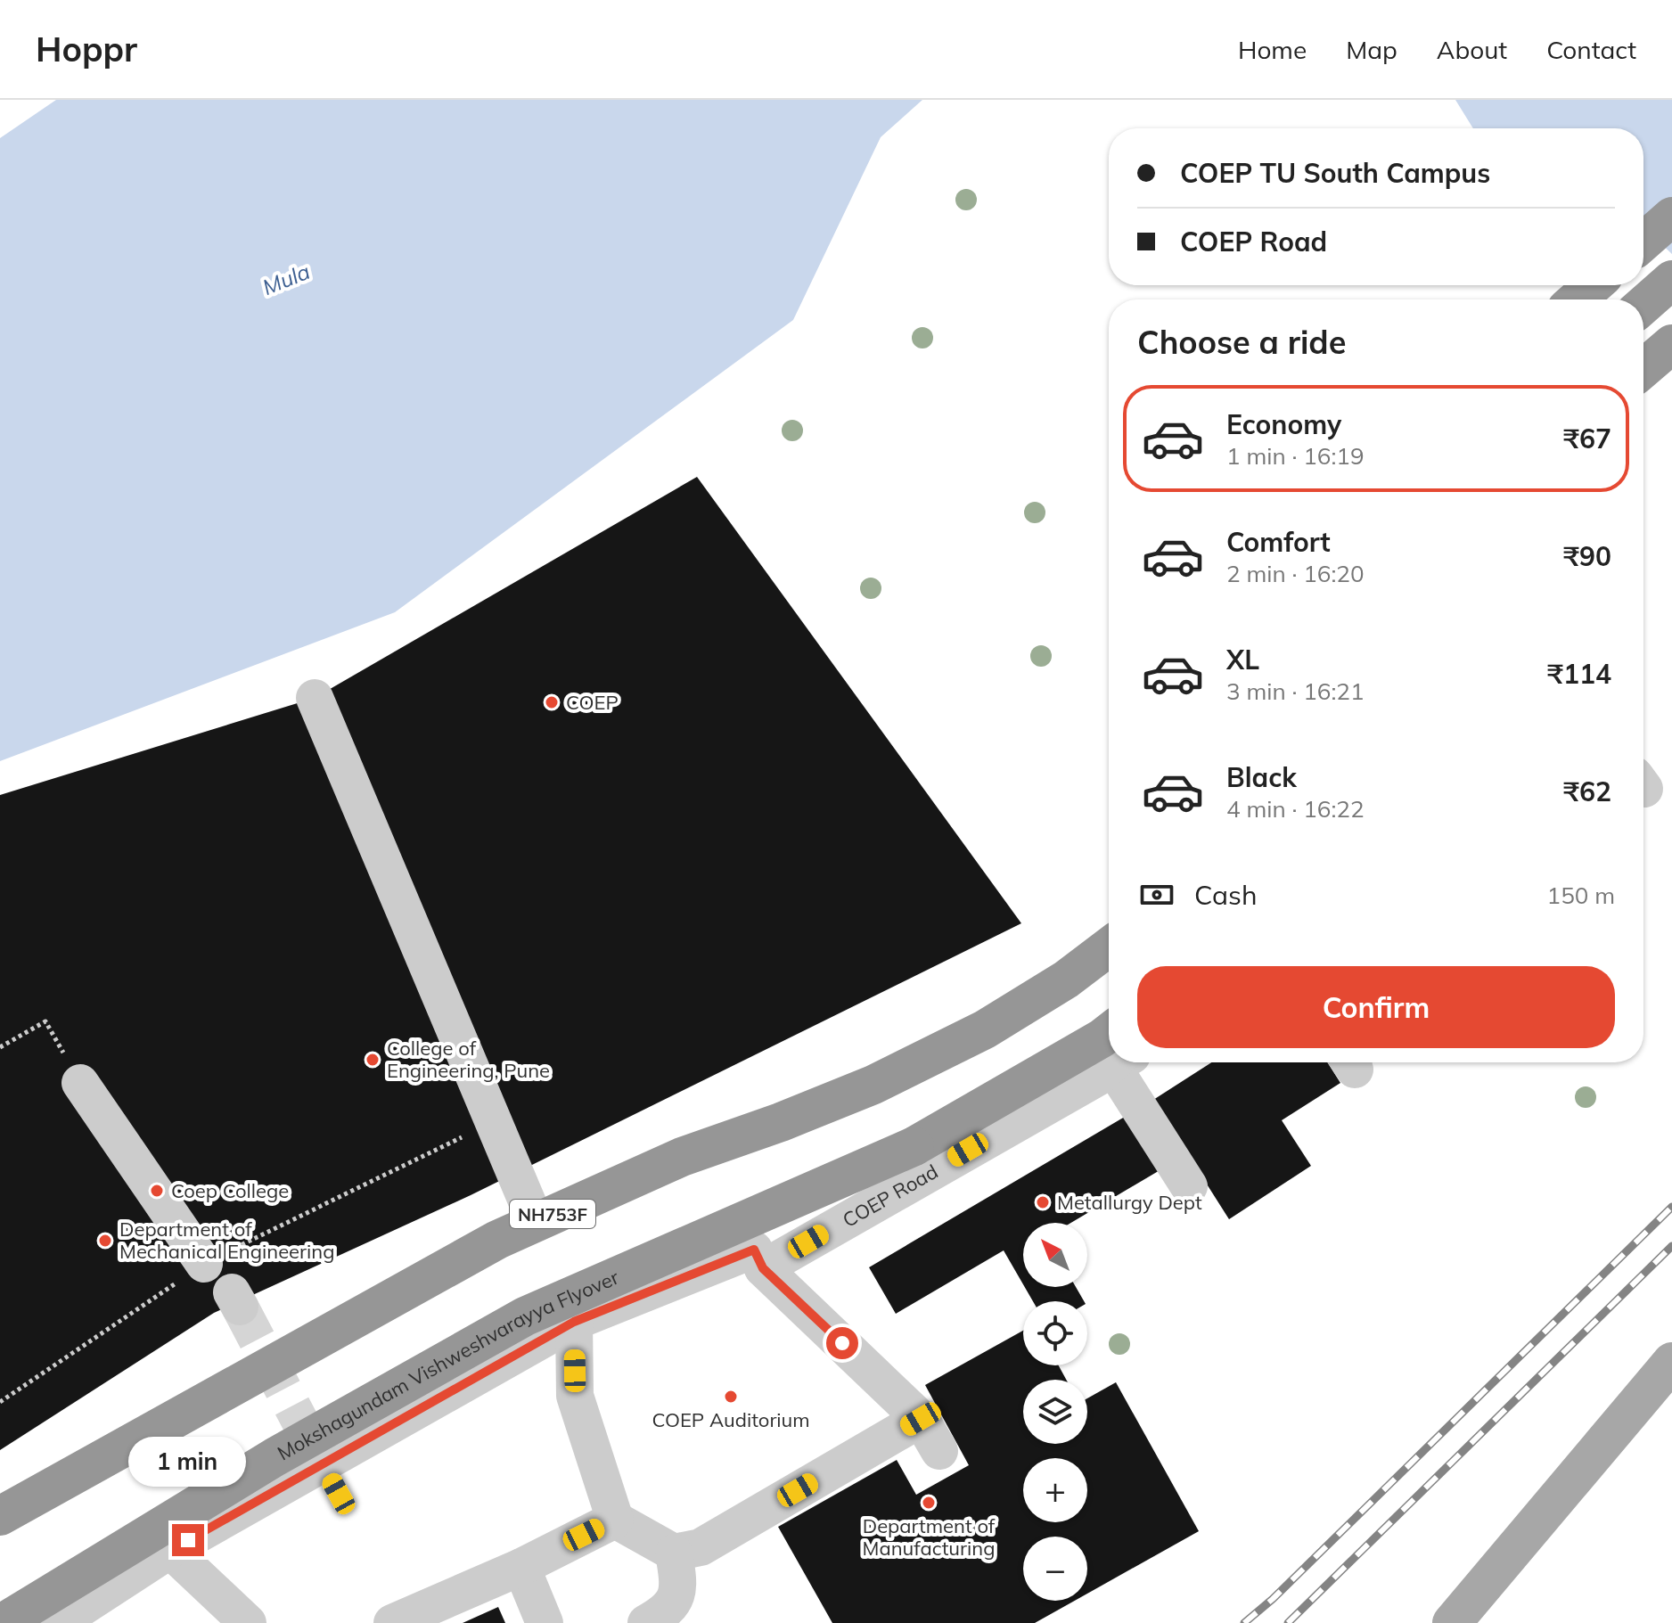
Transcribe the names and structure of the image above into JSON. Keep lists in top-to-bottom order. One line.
{"streets":{"highway":["NH753F","Mokshagundam Vishweshvarayya Flyover"],"lane":["COEP Road"]},"water":["Mula"],"places":["COEP","College of Engineering, Pune","Coep College","Metallurgy Dept","Department of Mechanical Engineering","COEP Auditorium","Department of Manufacturing"],"north":"top left","page":{"header":"Hoppr","nav":["Home","Map","About","Contact"],"banner":["COEP TU South Campus","COEP Road"],"heading":"Choose a ride","list":[{"name":"Economy","note":"1 min · 16:19","value":"₹67"},{"name":"Comfort","note":"2 min · 16:20","value":"₹90"},{"name":"XL","note":"3 min · 16:21","value":"₹114"},{"name":"Black","note":"4 min · 16:22","value":"₹62"}],"pay":["Cash","150 m"],"buttons":"Confirm","map_buttons":["+","−"],"bubble":"1 min"}}
